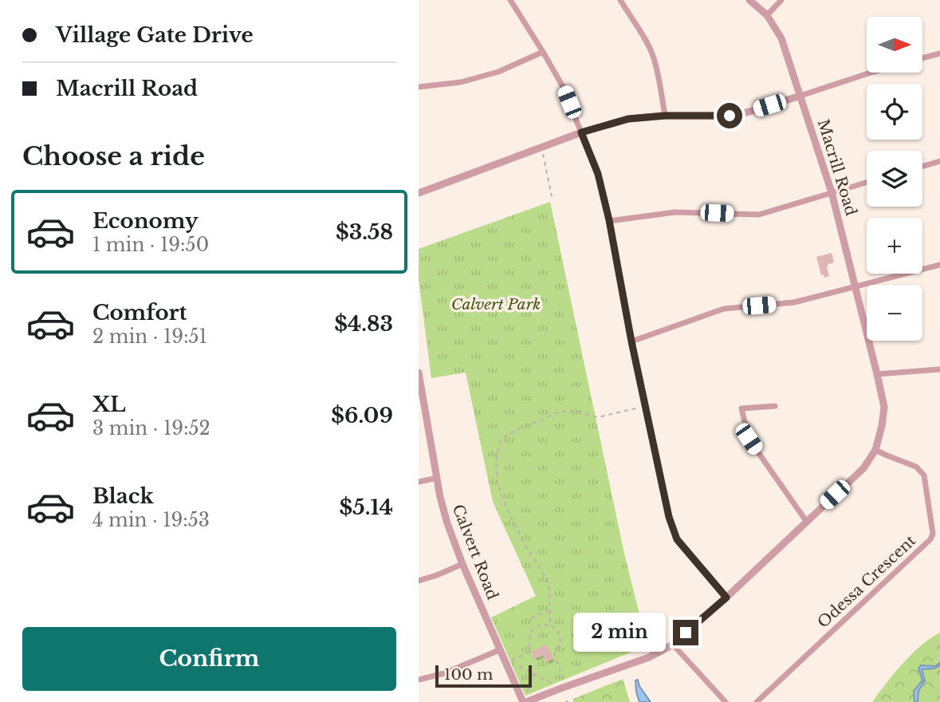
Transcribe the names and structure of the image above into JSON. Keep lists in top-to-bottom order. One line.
{"streets":{"street":["Macrill Road","Calvert Road","Odessa Crescent"]},"crossings":[["Macrill Road","Calvert Road"],["Macrill Road","Odessa Crescent"]],"parks":["Calvert Park"],"scale_bar":"100 m","north":"right","page":{"banner":["Village Gate Drive","Macrill Road"],"map_buttons":["+","−"],"heading":"Choose a ride","list":[{"name":"Economy","note":"1 min · 19:50","value":"$3.58"},{"name":"Comfort","note":"2 min · 19:51","value":"$4.83"},{"name":"XL","note":"3 min · 19:52","value":"$6.09"},{"name":"Black","note":"4 min · 19:53","value":"$5.14"}],"bubble":"2 min","buttons":"Confirm","scale":"100 m"}}
